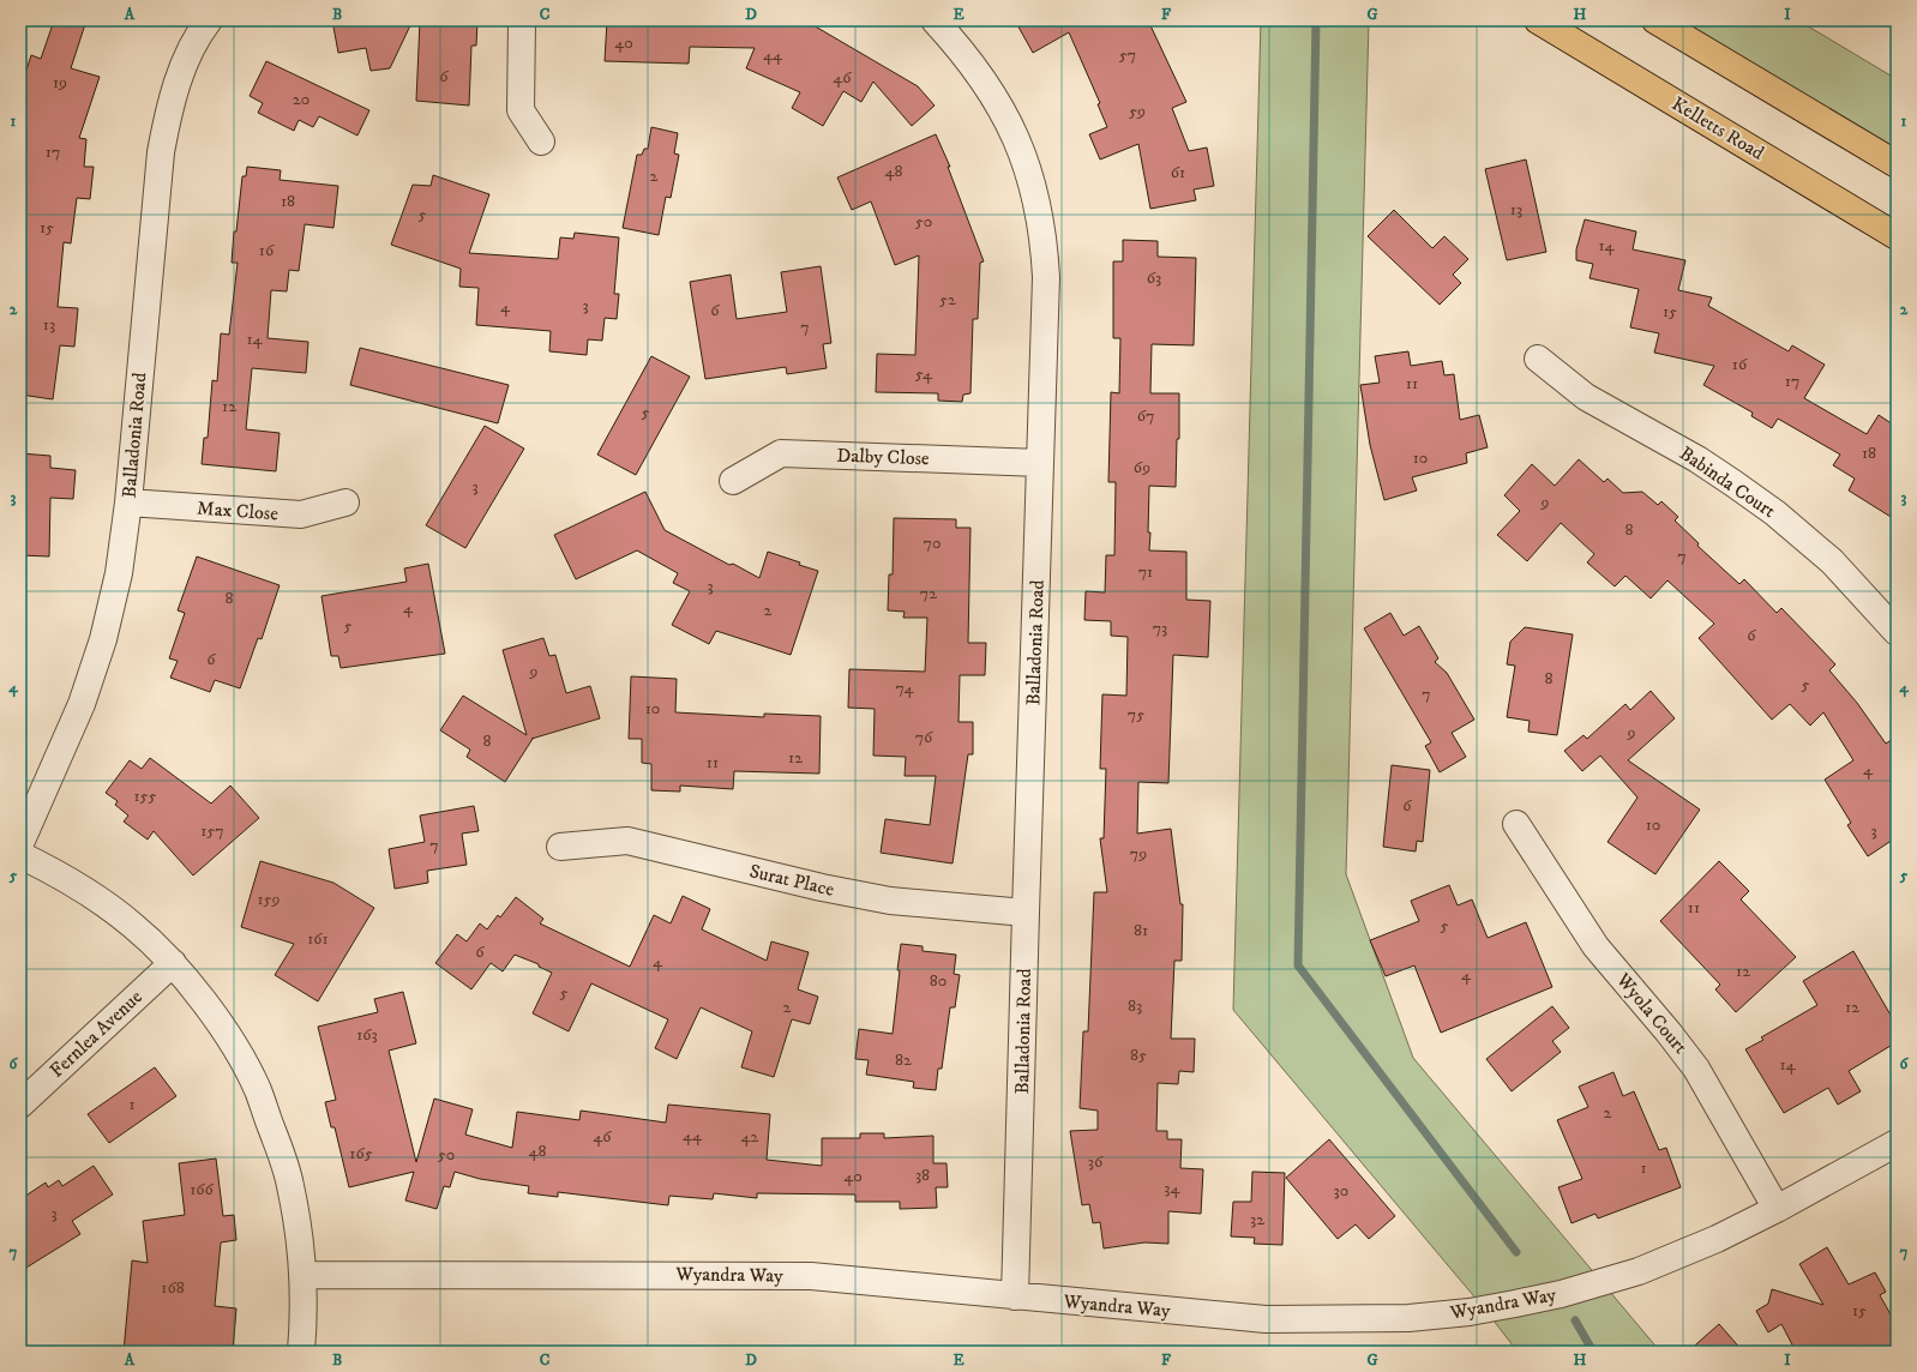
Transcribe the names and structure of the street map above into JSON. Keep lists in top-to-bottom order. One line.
{"streets":{"main road":["Kelletts Road"],"street":["Balladonia Road","Dalby Close","Babinda Court","Max Close","Surat Place","Wyola Court","Fernlea Avenue","Wyandra Way"]},"crossings":[["Balladonia Road","Dalby Close"],["Balladonia Road","Max Close"],["Balladonia Road","Surat Place"],["Balladonia Road","Wyandra Way"],["Wyola Court","Wyandra Way"]],"house_numbers":["40","44","57","6","46","19","20","59","17","48","61","2","18","13","5","50","15","14","16","63","52","3","4","6","15","13","7","14","16","54","17","11","12","5","67","18","10","69","3","9","8","70","7","71","3","72","8","4","2","5","73","6","6","9","8","5","74","7","10","75","9","76","8","12","11","4","155","6","10","157","3","7","79","159","11","5","81","161","6","4","12","4","80","5","83","2","12","163","85","82","14","1","2","44","46","42","48","165","50","36","1","38","40","34","166","30","3","32","168","15"],"grid":{"columns":["A","B","C","D","E","F","G","H","I"],"rows":["1","2","3","4","5","6","7"]}}
